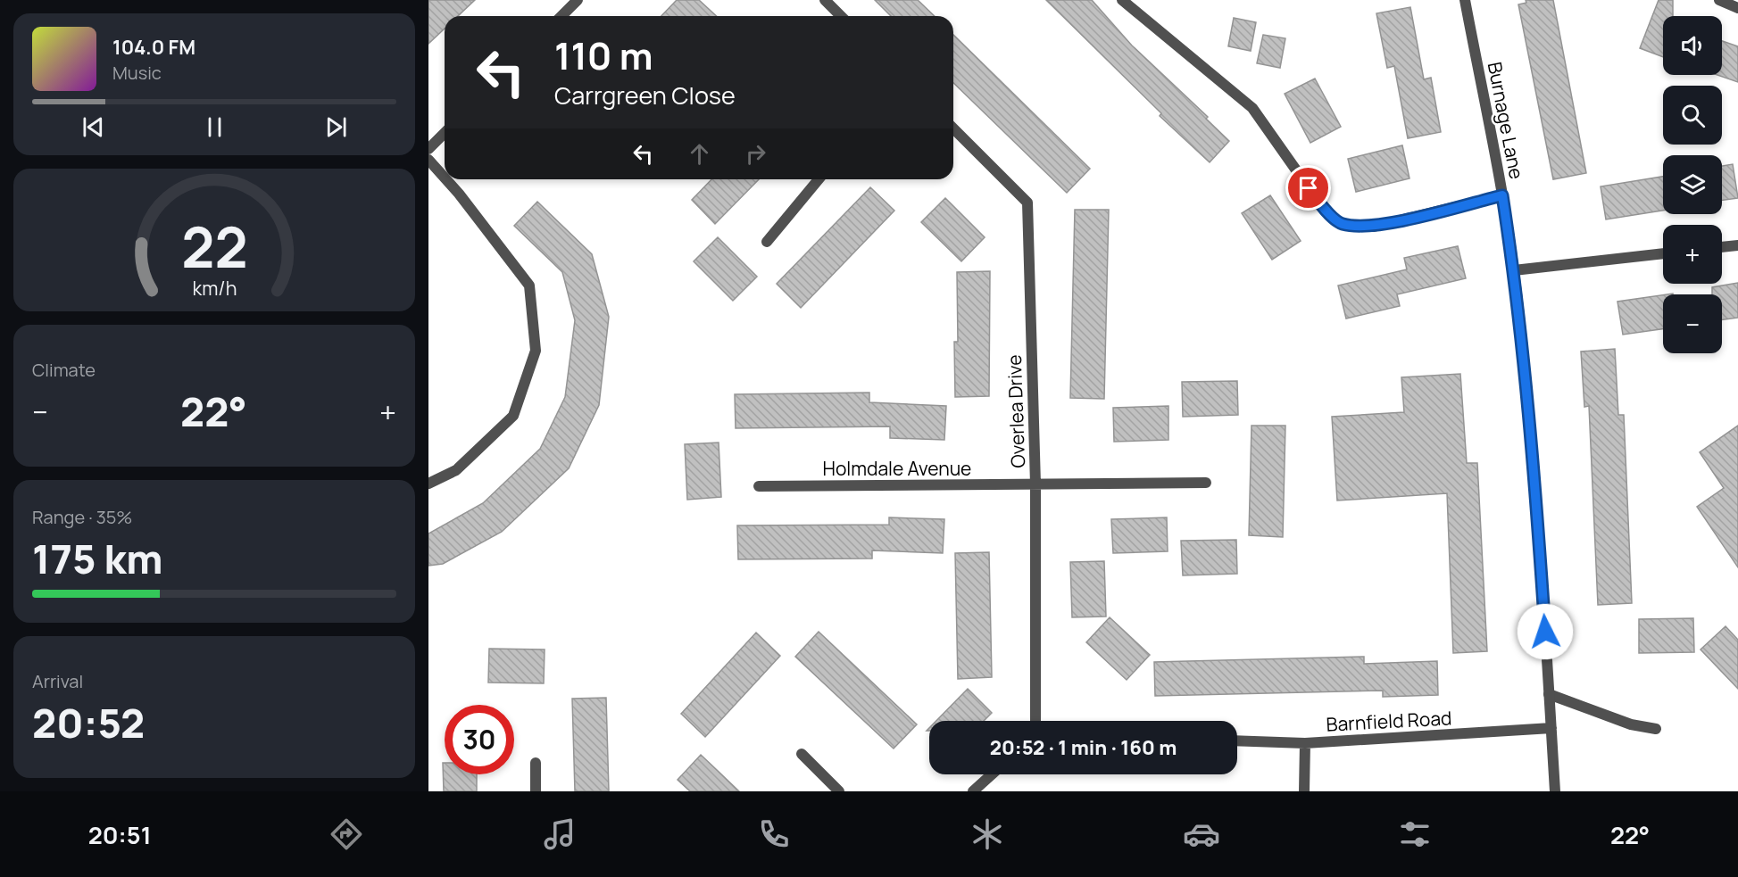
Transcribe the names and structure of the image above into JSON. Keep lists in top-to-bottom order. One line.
{"streets":{"street":["Burnage Lane","Overlea Drive","Holmdale Avenue","Barnfield Road"]},"crossings":[["Burnage Lane","Barnfield Road"],["Overlea Drive","Holmdale Avenue"]],"page":{"map_buttons":["+","−"],"turn":["110 m","Carrgreen Close"],"song":["104.0 FM","Music"],"tile":["Climate",["Range · 35%","175 km"],["Arrival","20:52"]],"heat":["−","22°","+"],"limit":"30","trip":"20:52 · 1 min · 160 m","tabs":["20:51","22°"],"gauge":["22","km/h"]}}
